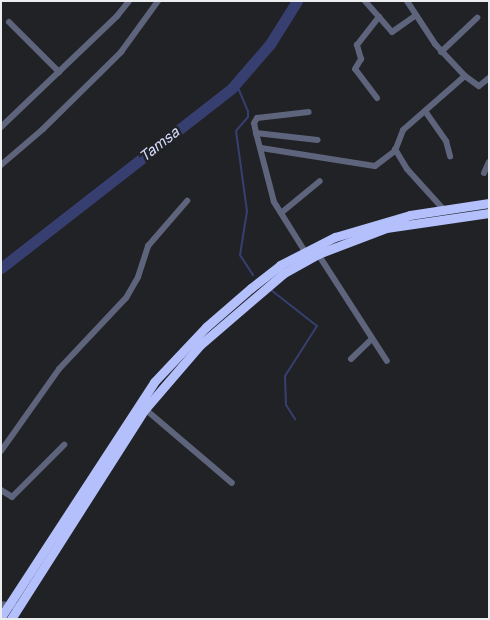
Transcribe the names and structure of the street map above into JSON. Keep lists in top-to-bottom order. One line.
{"water":["Tamsa"]}
